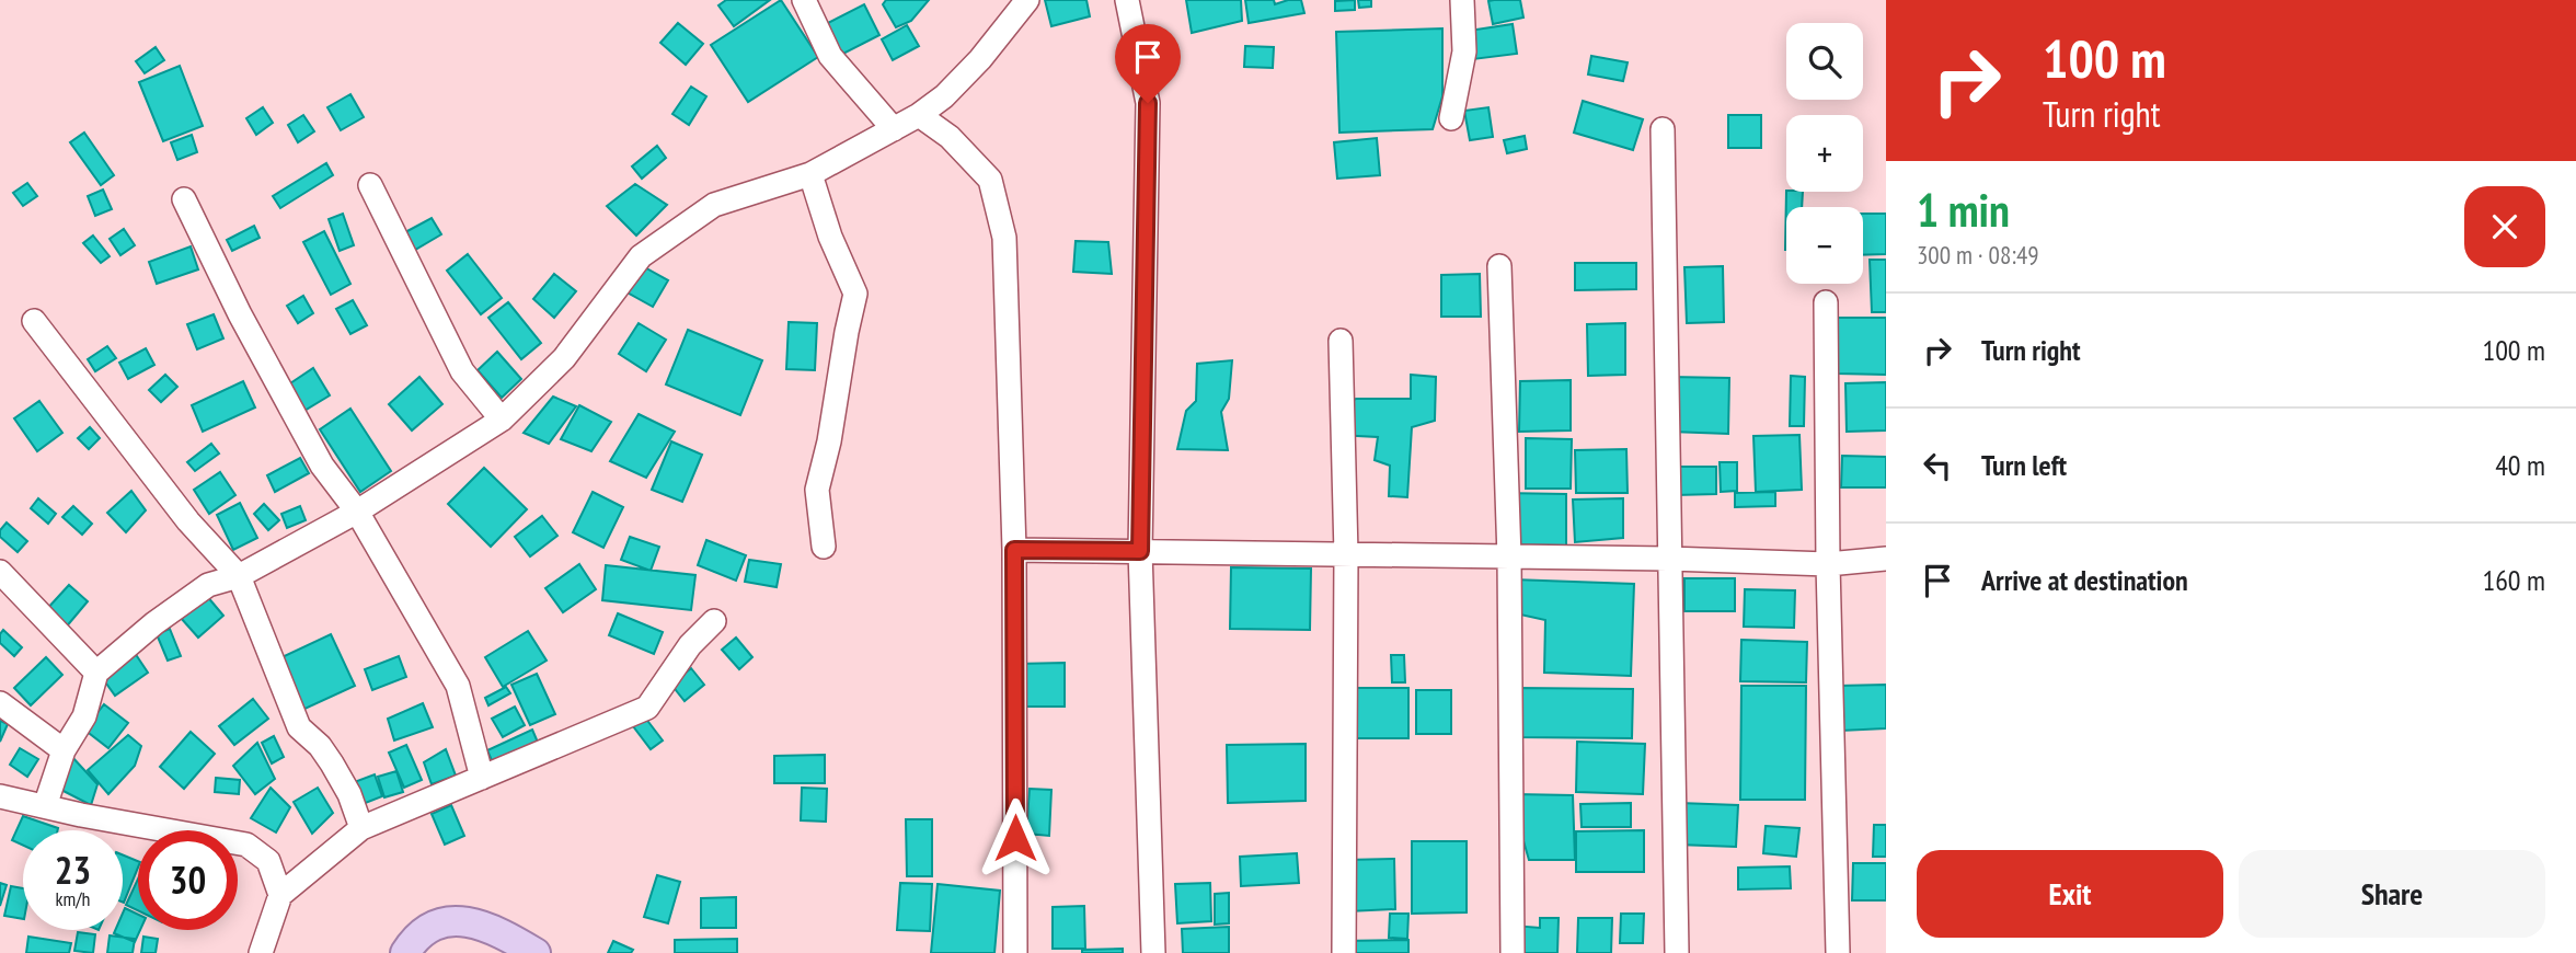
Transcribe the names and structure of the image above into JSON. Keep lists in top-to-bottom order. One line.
{"page":{"turn":["100 m","Turn right"],"map_buttons":["+","−"],"heading":["1 min","300 m · 08:49"],"list":[{"name":"Turn right","value":"100 m"},{"name":"Turn left","value":"40 m"},{"name":"Arrive at destination","value":"160 m"}],"speed":"23 km/h","limit":"30","buttons":["Exit","Share"]}}
